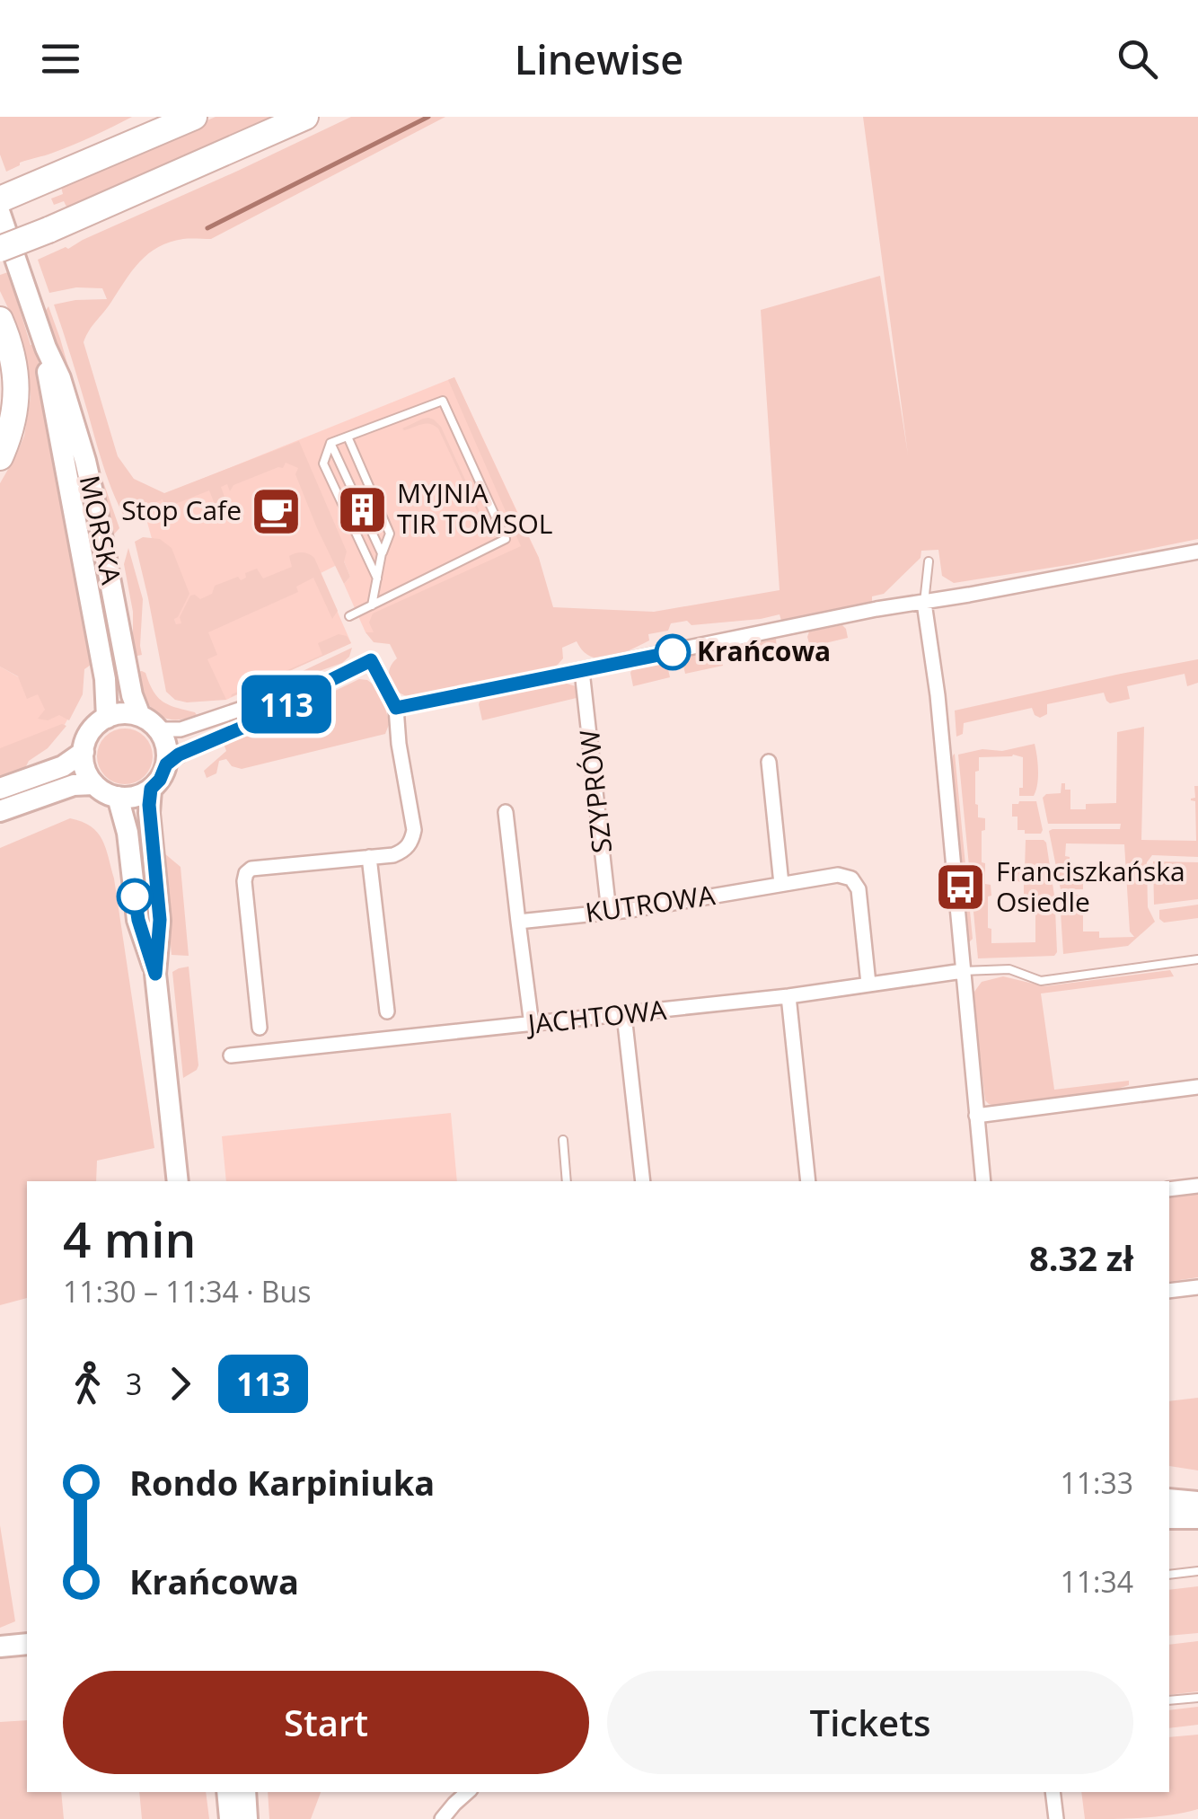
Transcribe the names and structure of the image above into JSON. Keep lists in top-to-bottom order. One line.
{"streets":{"main road":["MORSKA"],"street":["SZYPRÓW","KUTROWA","JACHTOWA"]},"crossings":[["SZYPRÓW","KUTROWA"],["KUTROWA","JACHTOWA"]],"places":{"building":["MYJNIA TIR TOMSOL"],"cafe":["Stop Cafe"],"other":["Krańcowa"],"bus stop":["Franciszkańska Osiedle"]},"lines":["bus line 113"],"page":{"header":"Linewise","on_map":"113","heading":["4 min","11:30 – 11:34 · Bus","8.32 zł"],"legs":["3","113"],"list":[{"name":"Rondo Karpiniuka","value":"11:33"},{"name":"Krańcowa","value":"11:34"}],"buttons":["Start","Tickets"]}}
